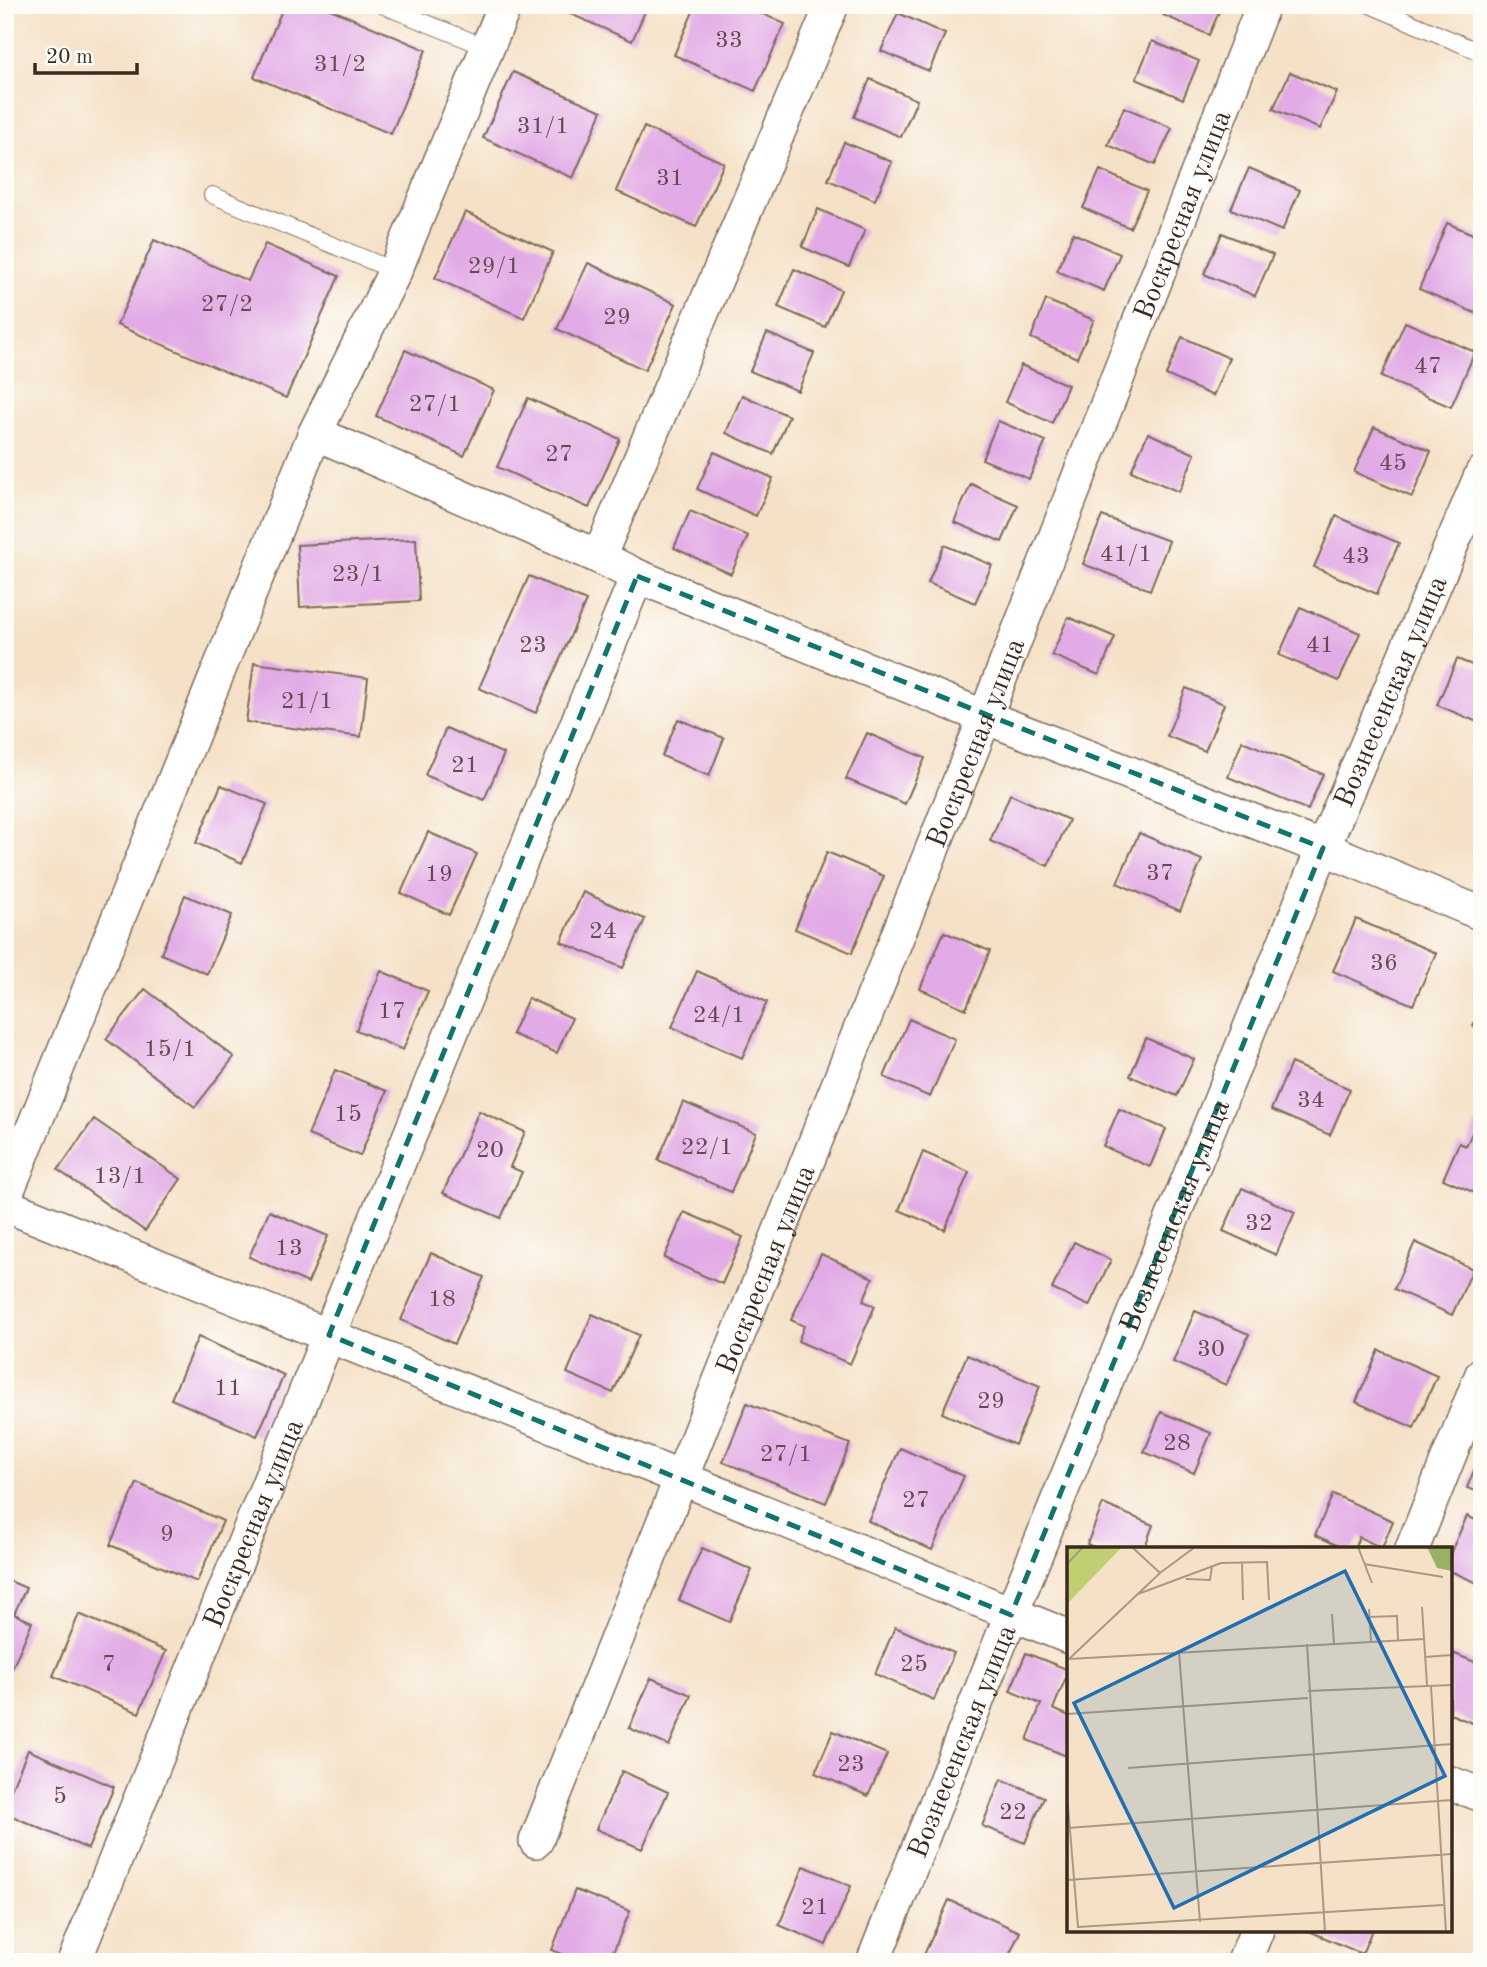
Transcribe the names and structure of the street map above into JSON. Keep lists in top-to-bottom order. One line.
{"streets":{"street":["Воскресная улица","Вознесенская улица"]},"house_numbers":["33","31/2","31/1","31","29/1","27/2","29","47","27/1","27","45","41/1","43","23/1","23","41","21/1","21","37","19","24","36","17","24/1","15/1","34","15","22/1","20","13/1","32","13","18","30","11","29","28","27/1","27","9","7","25","23","5","22","21"],"scale_bar":"20 m"}
